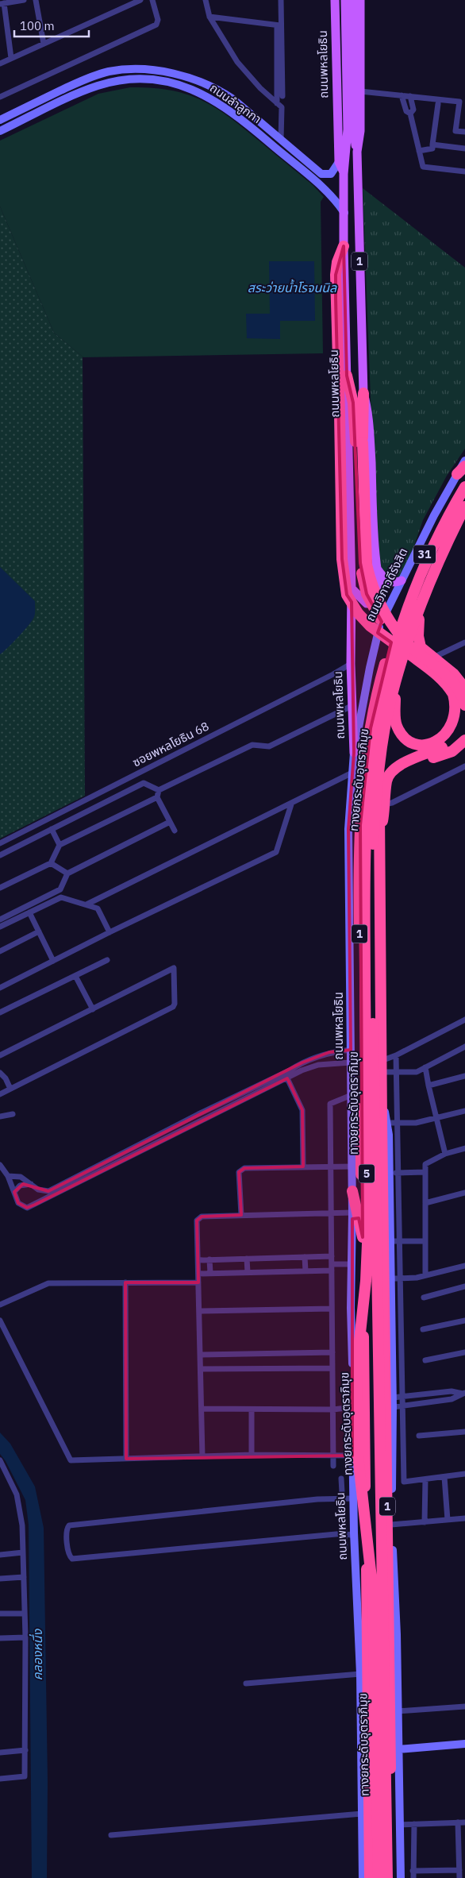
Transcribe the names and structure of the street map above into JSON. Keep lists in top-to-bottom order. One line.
{"streets":{"highway":["ถนนพหลโยธิน","1","31","ถนนวิภาวดีรังสิต","ทางยกระดับอุตราภิมุข","5"],"main road":["ถนนลำลูกกา"],"street":["ซอยพหลโยธิน 68"]},"crossings":[["ถนนพหลโยธิน","ถนนลำลูกกา"],["ถนนพหลโยธิน","ถนนวิภาวดีรังสิต"],["ถนนพหลโยธิน","ซอยพหลโยธิน 68"],["1","31"],["1","ทางยกระดับอุตราภิมุข"]],"water":["สระว่ายน้ำโรจนนิล","คลองหนึ่ง"],"scale_bar":"100 m"}
